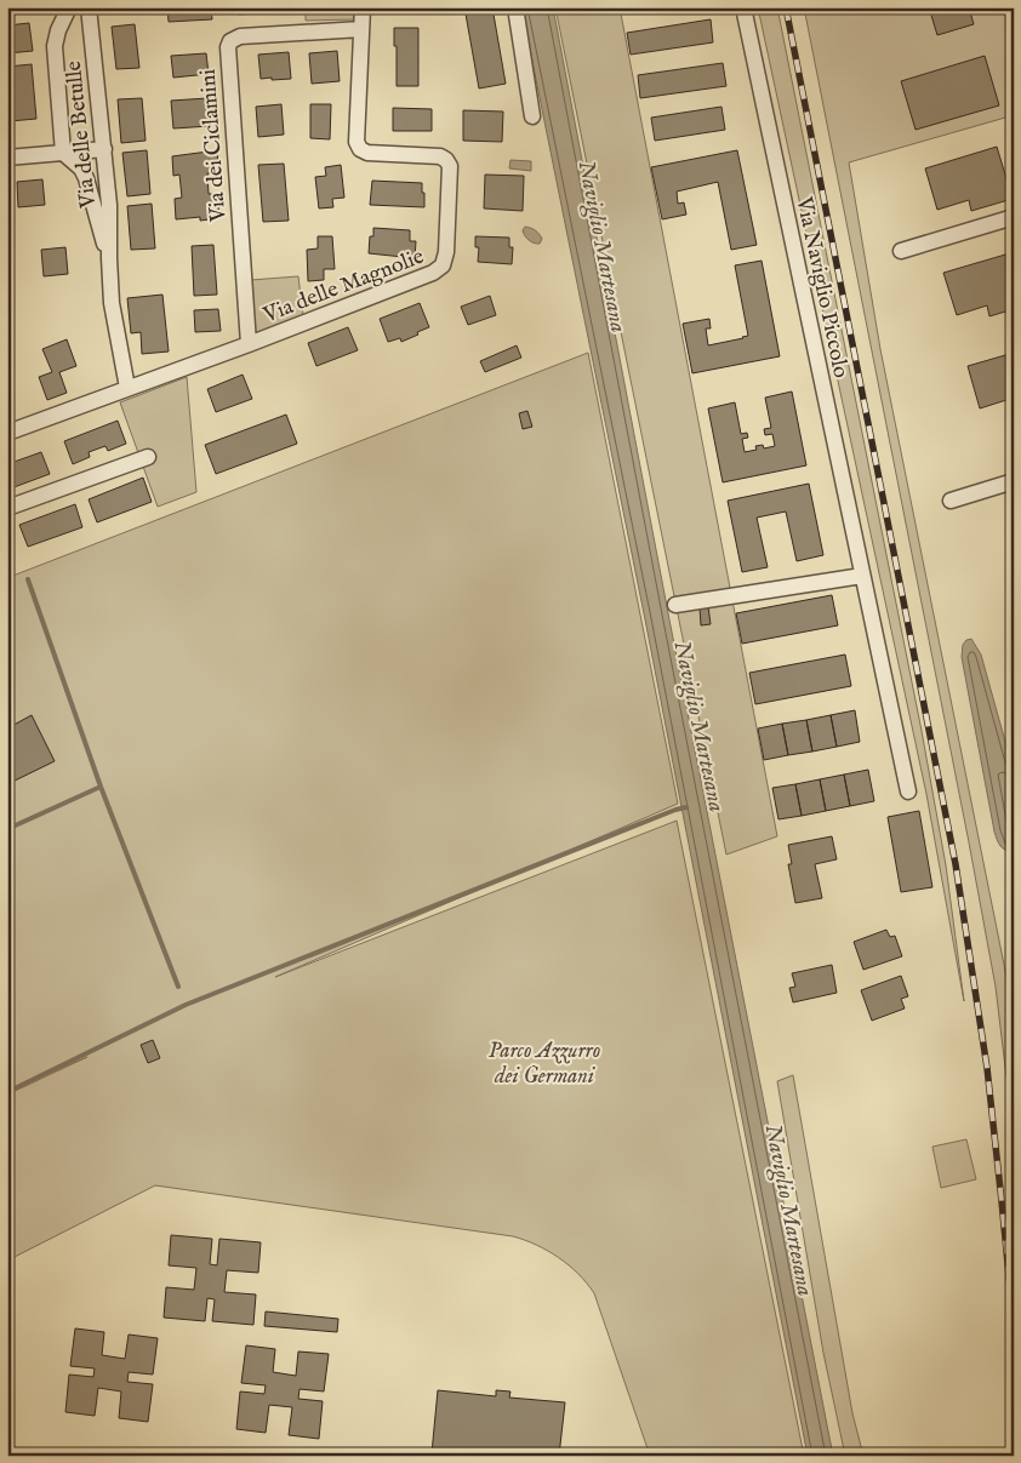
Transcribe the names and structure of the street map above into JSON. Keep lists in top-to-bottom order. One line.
{"streets":{"street":["Via delle Betulle","Via dei Ciclamini","Via delle Magnolie","Via Naviglio Piccolo"]},"crossings":[["Via delle Betulle","Via delle Magnolie"],["Via dei Ciclamini","Via delle Magnolie"]],"water":["Naviglio Martesana"],"parks":["Parco Azzurro dei Germani"]}
